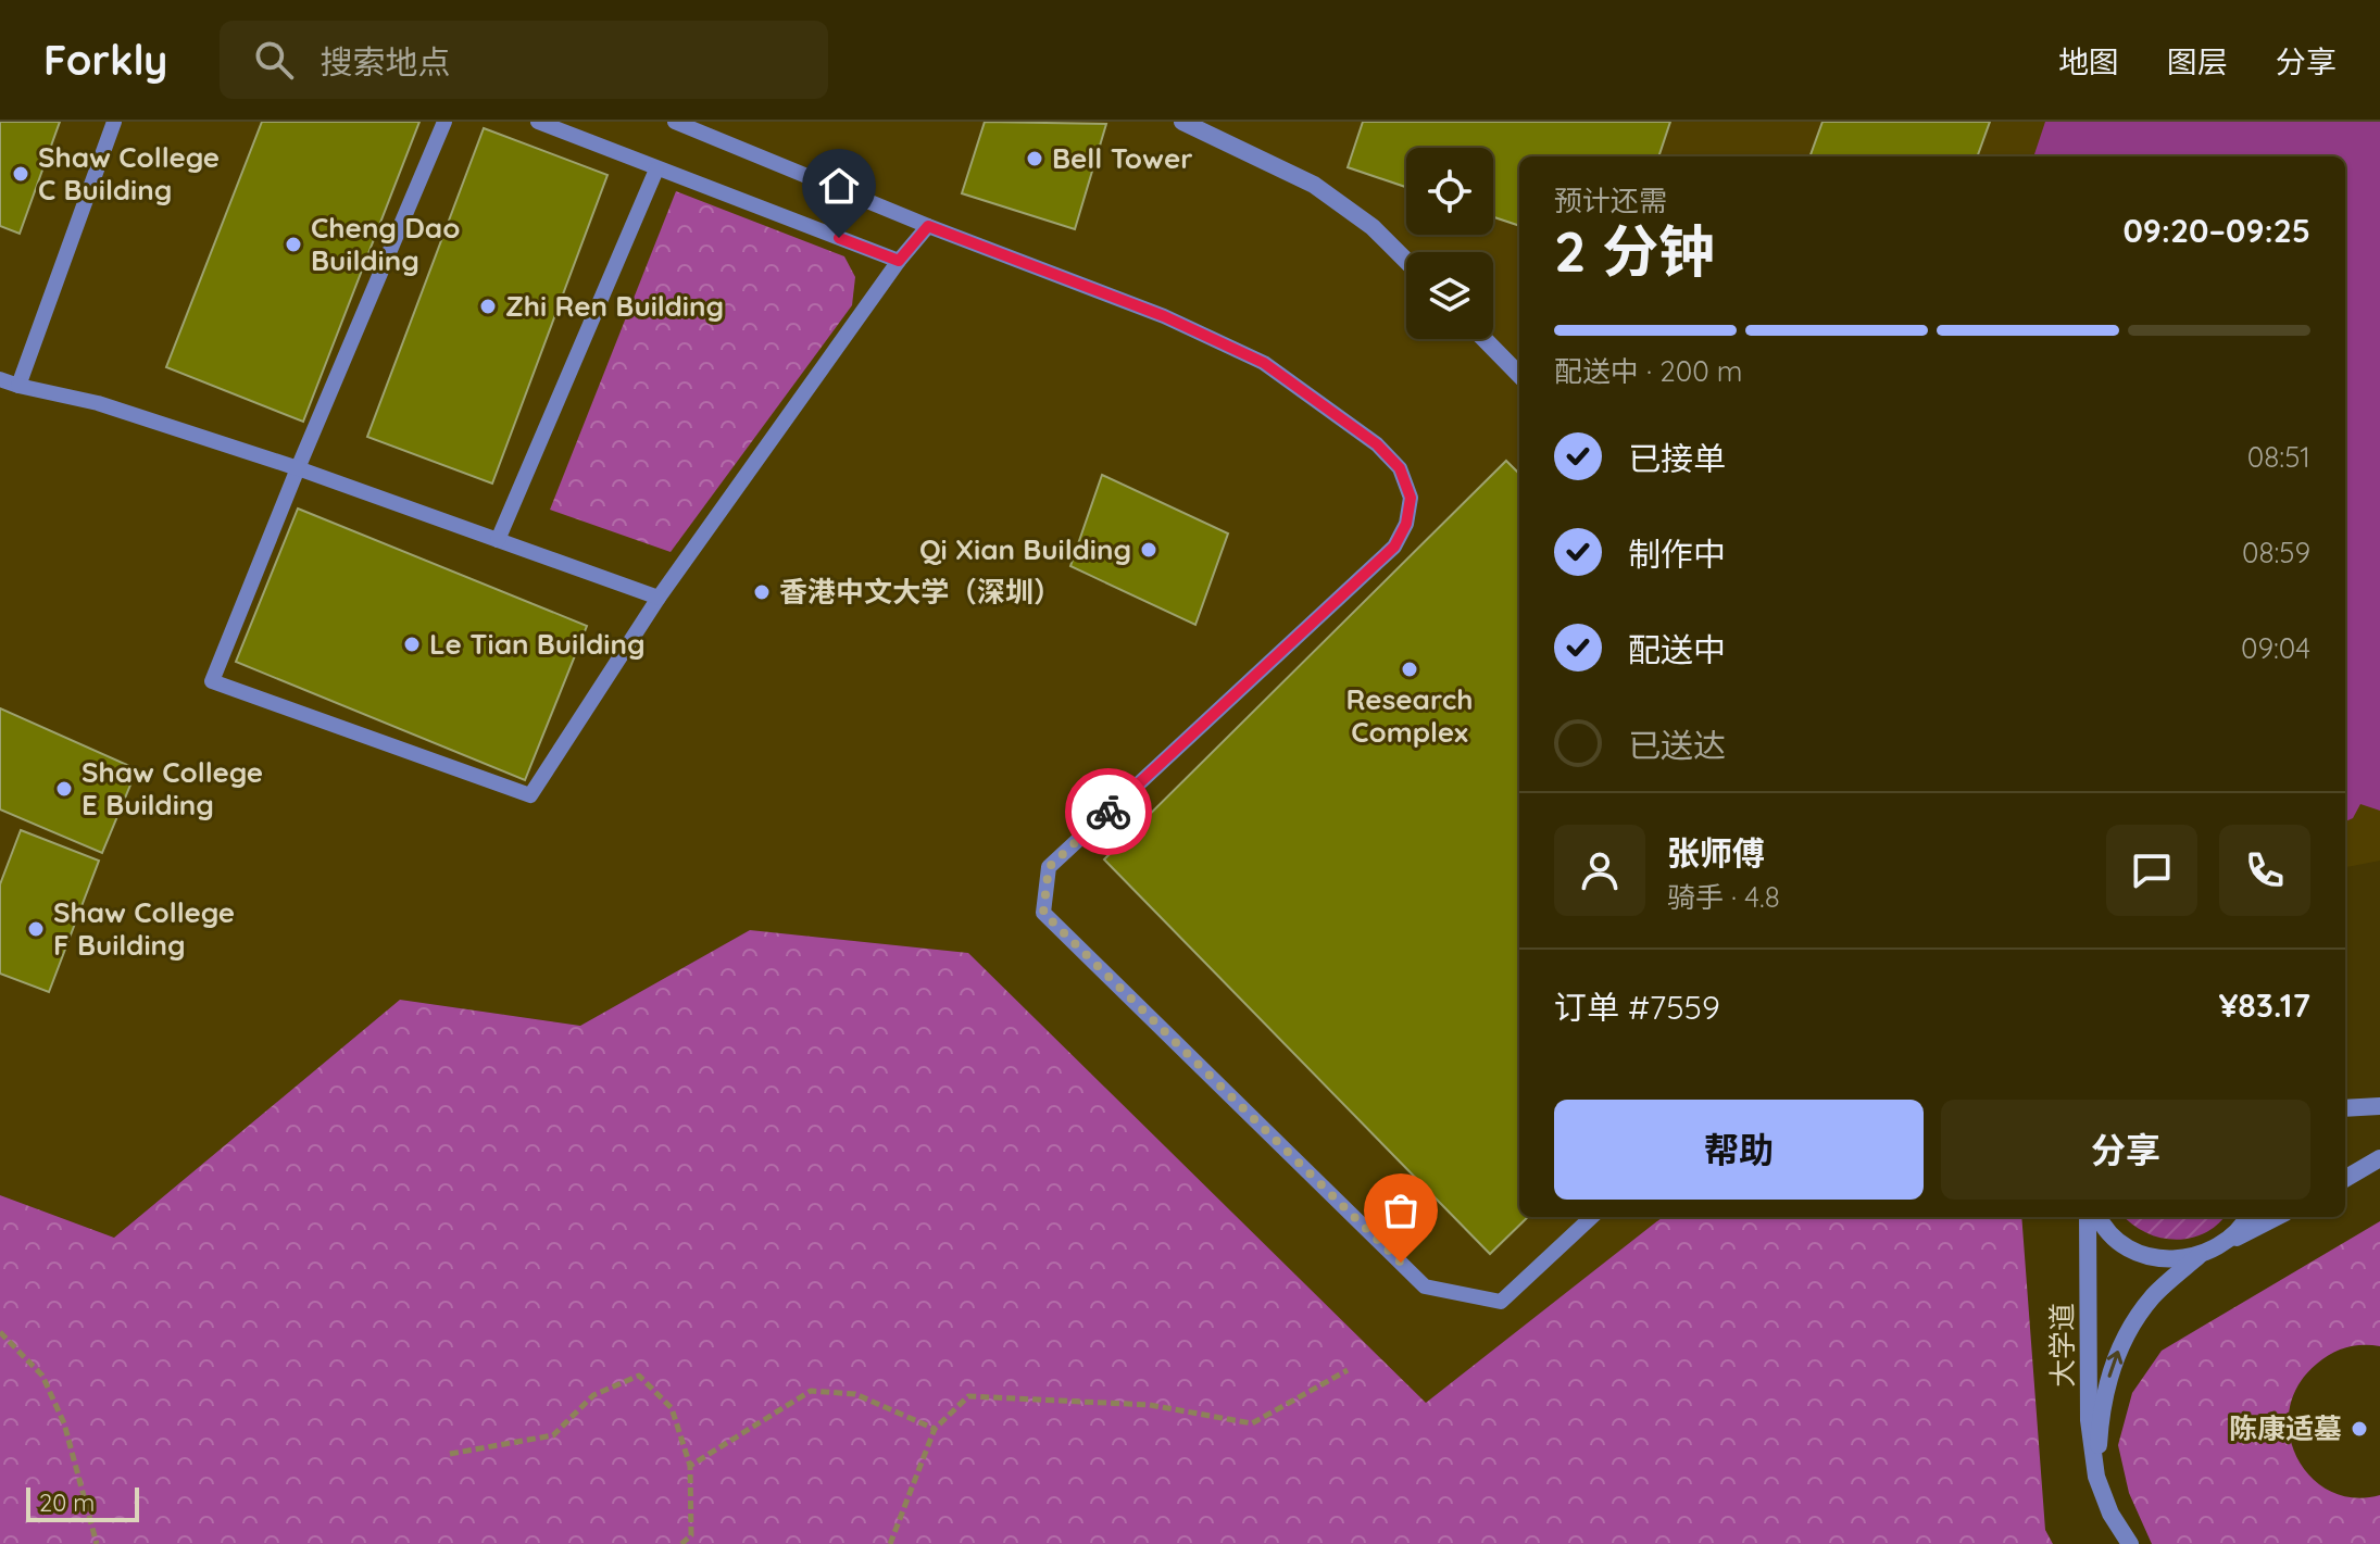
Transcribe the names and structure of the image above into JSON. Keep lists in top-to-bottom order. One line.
{"streets":{"street":["大学道"]},"places":["Bell Tower","Shaw College C Building","Cheng Dao Building","Zhi Ren Building","Qi Xian Building","香港中文大学（深圳）","Le Tian Building","Research Complex","Shaw College E Building","Shaw College F Building","陈康适墓"],"scale_bar":"20 m","page":{"header":"Forkly","search":"搜索地点","nav":["地图","图层","分享"],"heading":["2 分钟","预计还需","09:20–09:25"],"panel":["张师傅","骑手 · 4.8","订单 #7559","¥83.17"],"bar":"配送中 · 200 m","list":[["已接单","08:51"],["制作中","08:59"],["配送中","09:04"],"已送达"],"buttons":["帮助","分享"],"scale":"20 m"}}
